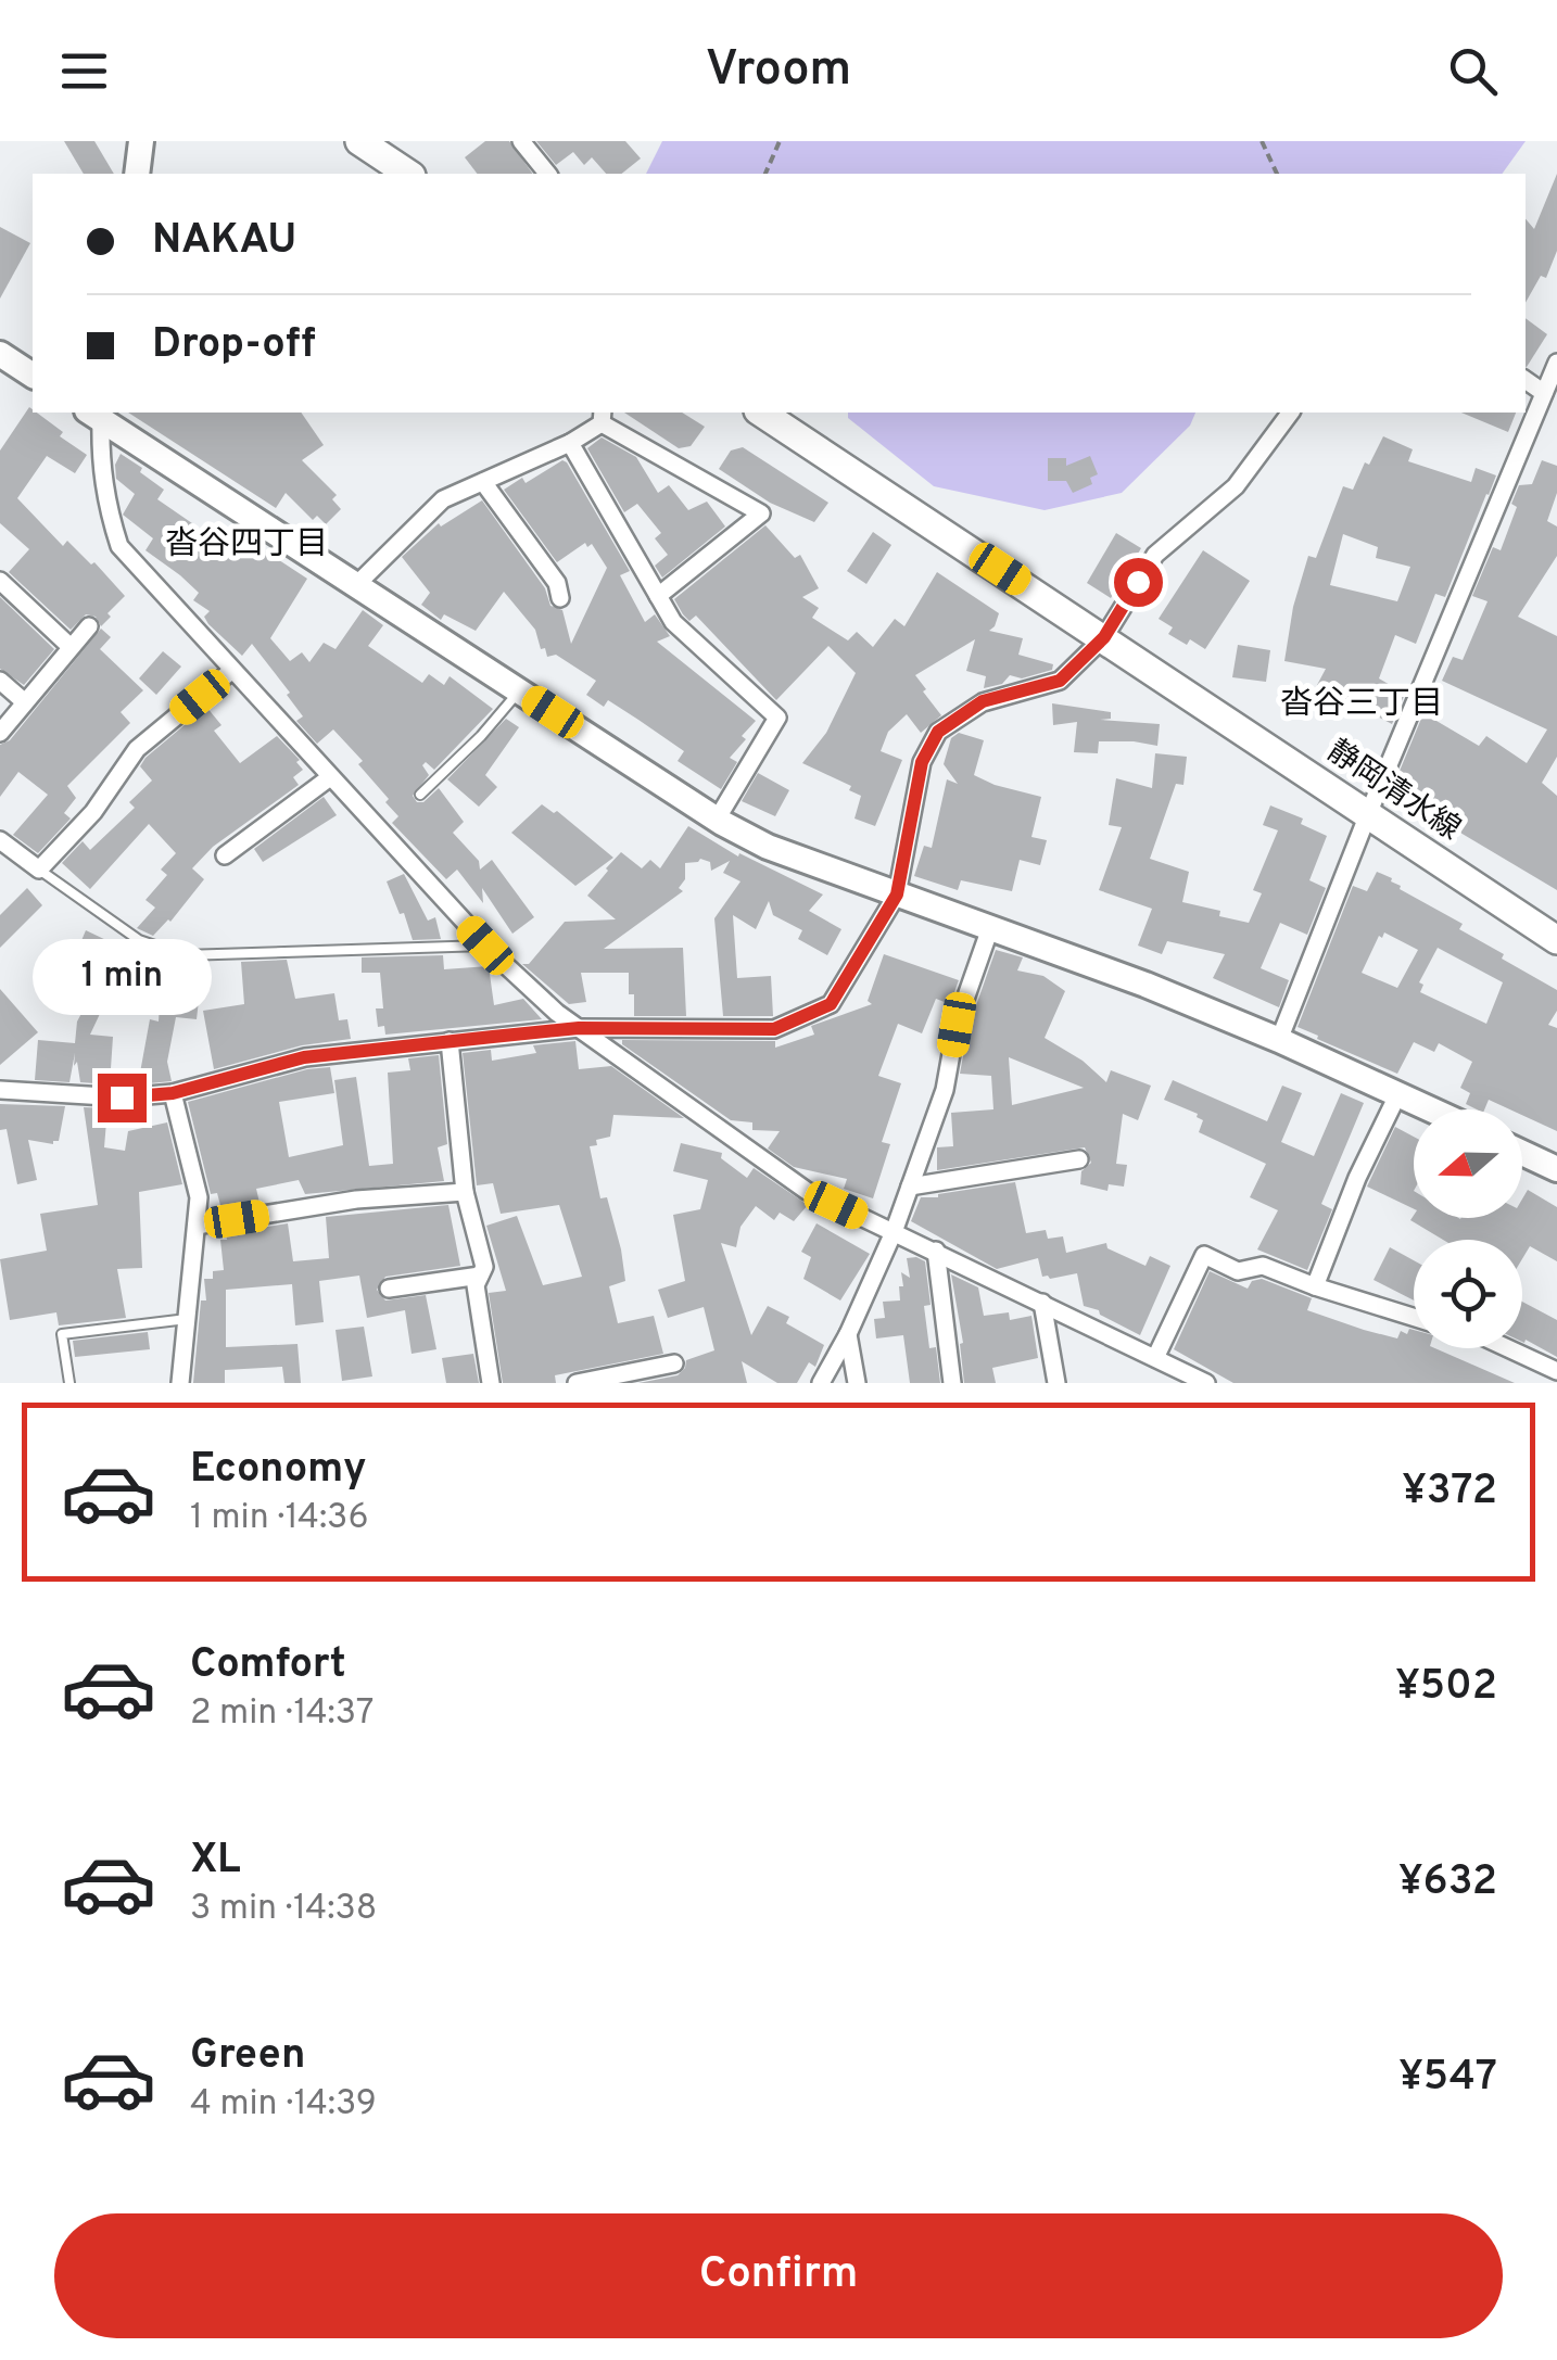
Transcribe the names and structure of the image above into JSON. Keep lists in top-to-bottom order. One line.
{"streets":{"main road":["静岡清水線"]},"districts":["沓谷四丁目","沓谷三丁目"],"north":"left","page":{"header":"Vroom","banner":["NAKAU","Drop-off"],"bubble":"1 min","list":[{"name":"Economy","note":"1 min · 14:36","value":"¥372"},{"name":"Comfort","note":"2 min · 14:37","value":"¥502"},{"name":"XL","note":"3 min · 14:38","value":"¥632"},{"name":"Green","note":"4 min · 14:39","value":"¥547"}],"buttons":"Confirm"}}
